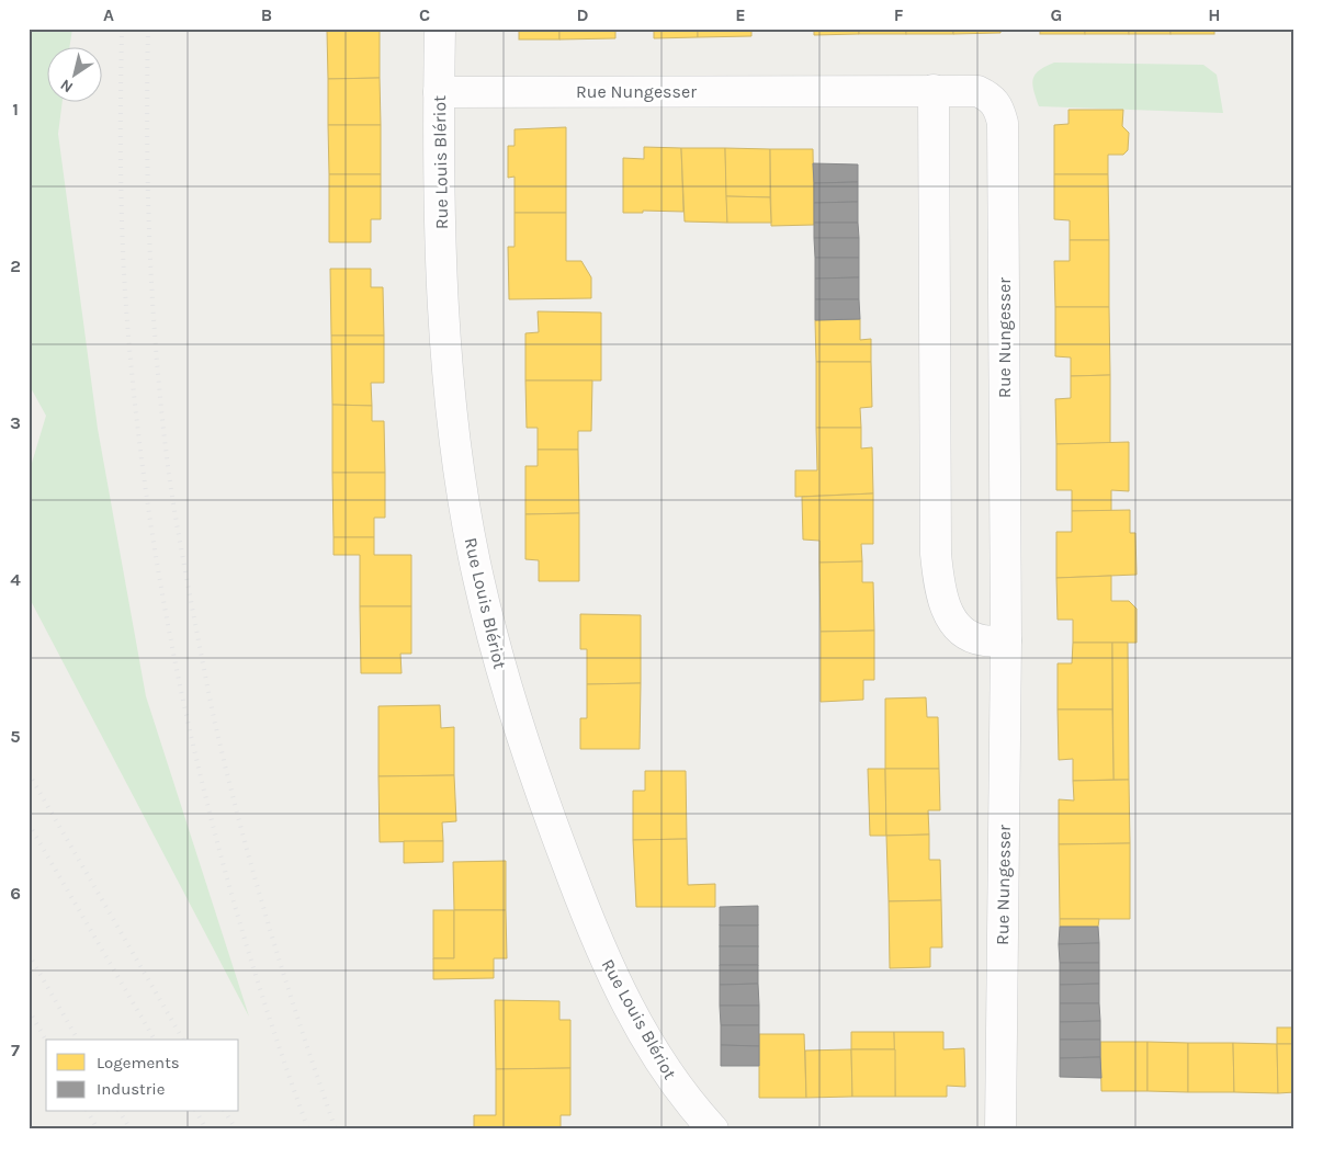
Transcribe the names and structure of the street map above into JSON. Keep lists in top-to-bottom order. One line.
{"streets":{"street":["Rue Nungesser","Rue Louis Blériot"]},"crossings":[["Rue Nungesser","Rue Louis Blériot"]],"legend":["Logements","Industrie"],"north":"bottom left","grid":{"columns":["A","B","C","D","E","F","G","H"],"rows":["1","2","3","4","5","6","7"]}}
